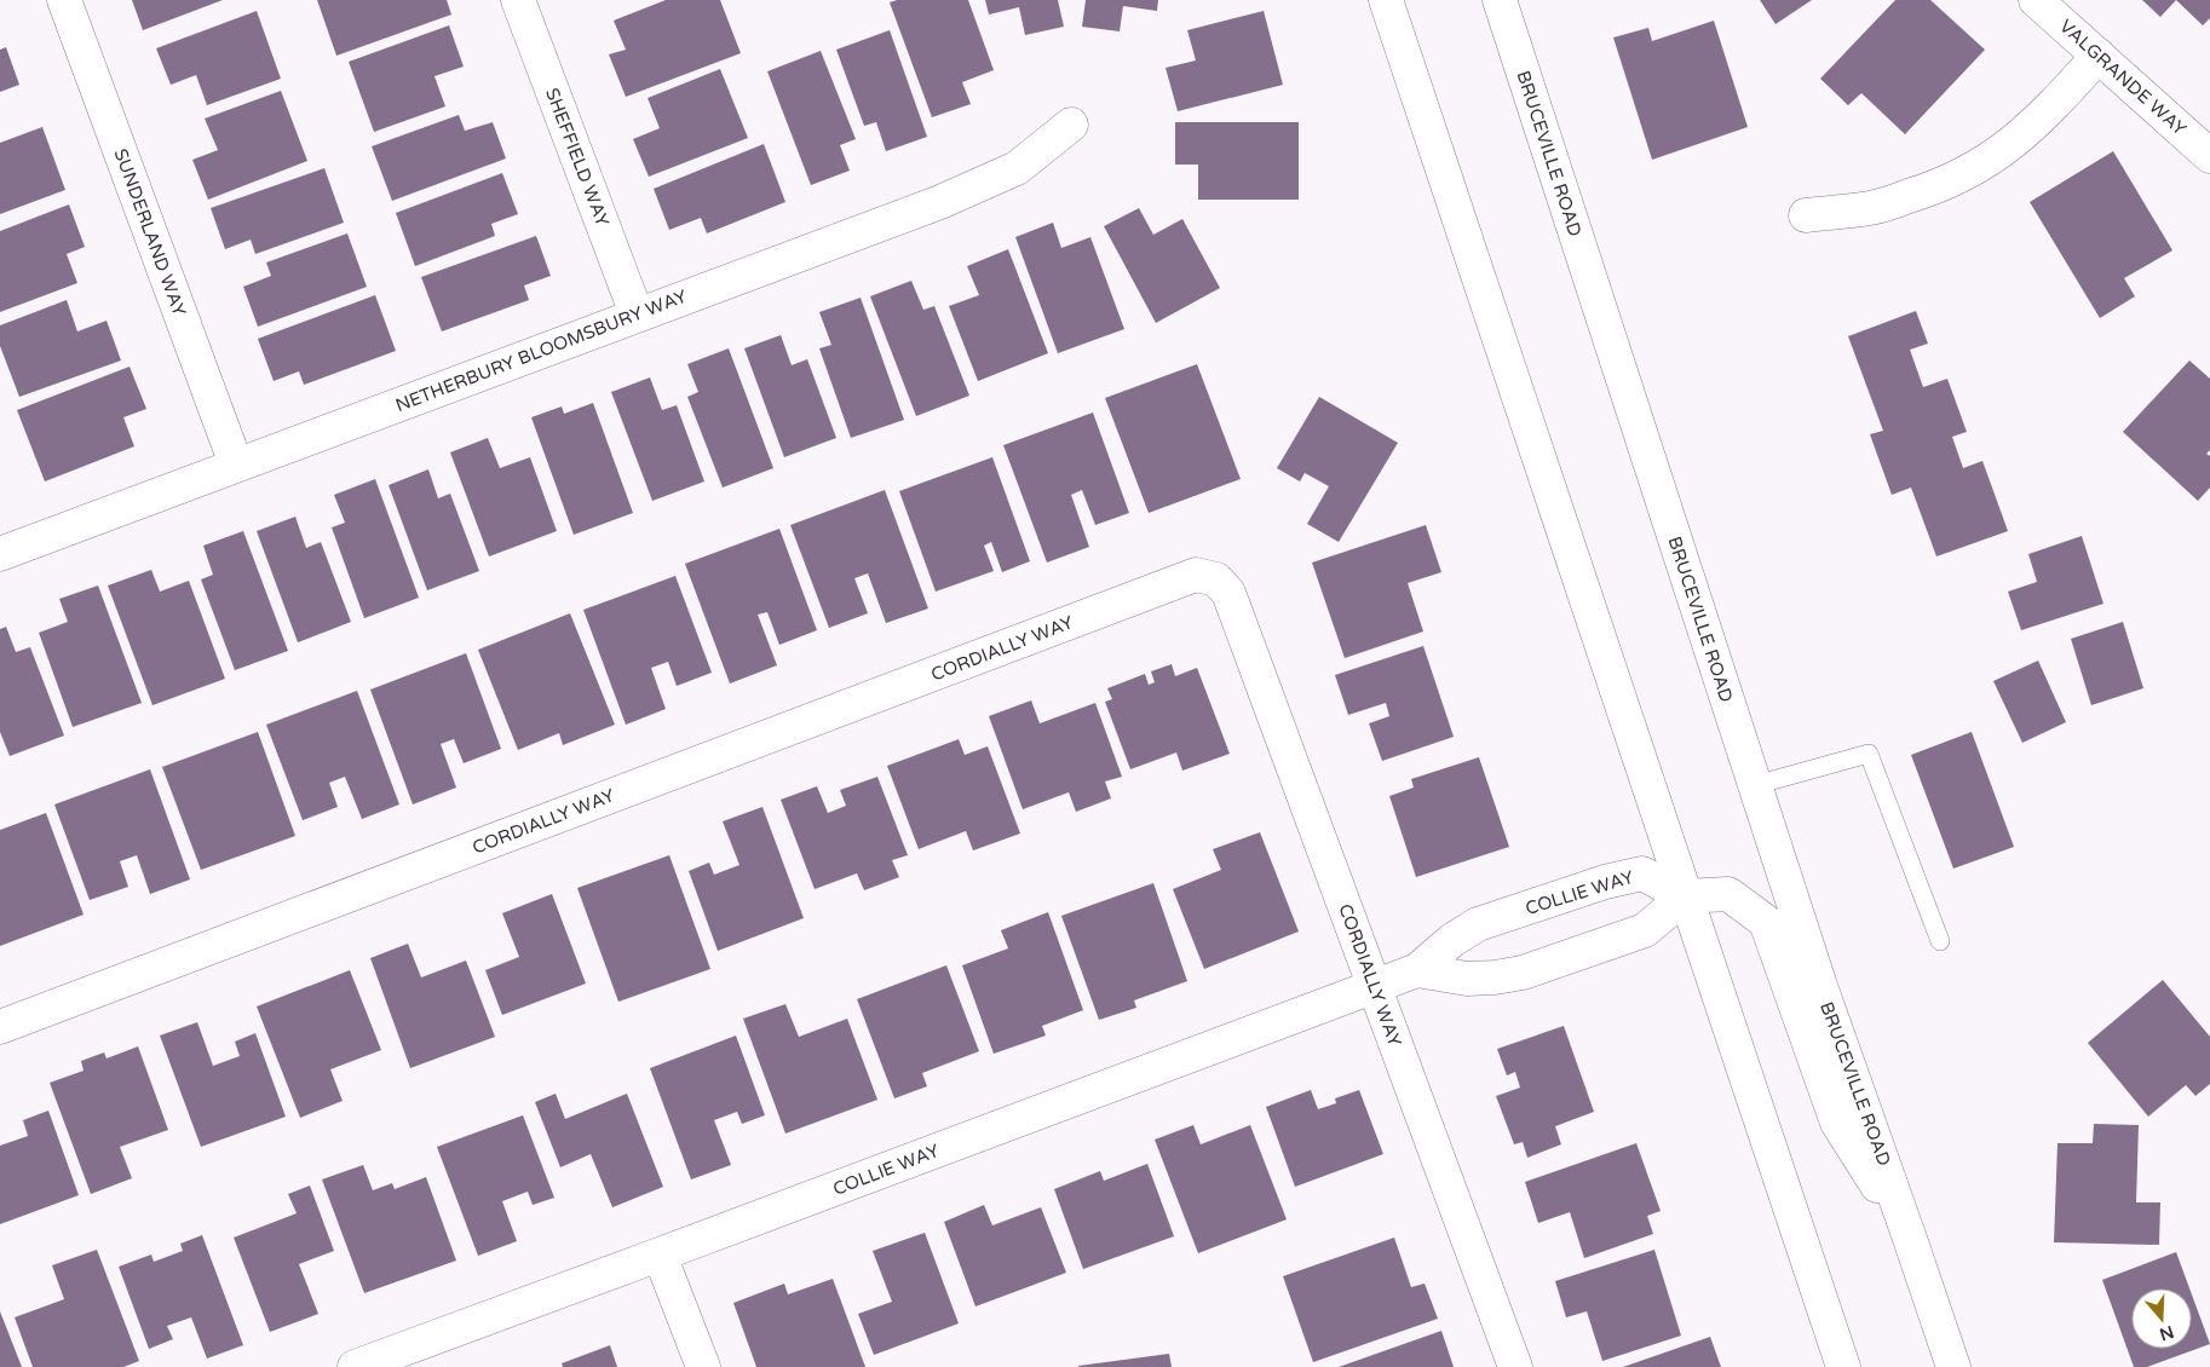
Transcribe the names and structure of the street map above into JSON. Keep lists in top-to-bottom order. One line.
{"streets":{"street":["VALGRANDE WAY","BRUCEVILLE ROAD","SHEFFIELD WAY","SUNDERLAND WAY","NETHERBURY BLOOMSBURY WAY","CORDIALLY WAY","COLLIE WAY"]},"crossings":[["BRUCEVILLE ROAD","COLLIE WAY"],["SHEFFIELD WAY","NETHERBURY BLOOMSBURY WAY"],["SUNDERLAND WAY","NETHERBURY BLOOMSBURY WAY"],["CORDIALLY WAY","COLLIE WAY"]],"north":"bottom"}
